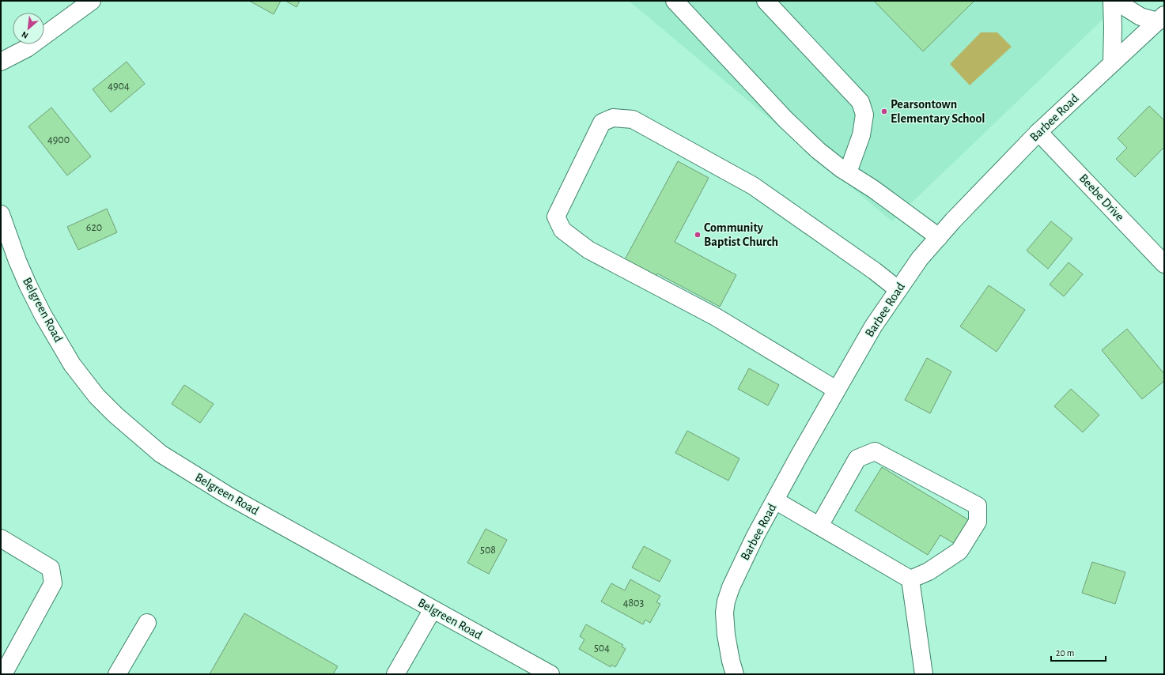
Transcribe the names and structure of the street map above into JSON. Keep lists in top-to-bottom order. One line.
{"streets":{"street":["Barbee Road","Beebe Drive","Belgreen Road"]},"crossings":[["Barbee Road","Beebe Drive"]],"places":["Pearsontown Elementary School","Community Baptist Church"],"house_numbers":["4904","4900","620","508","4803","504"],"scale_bar":"20 m","north":"bottom left"}
